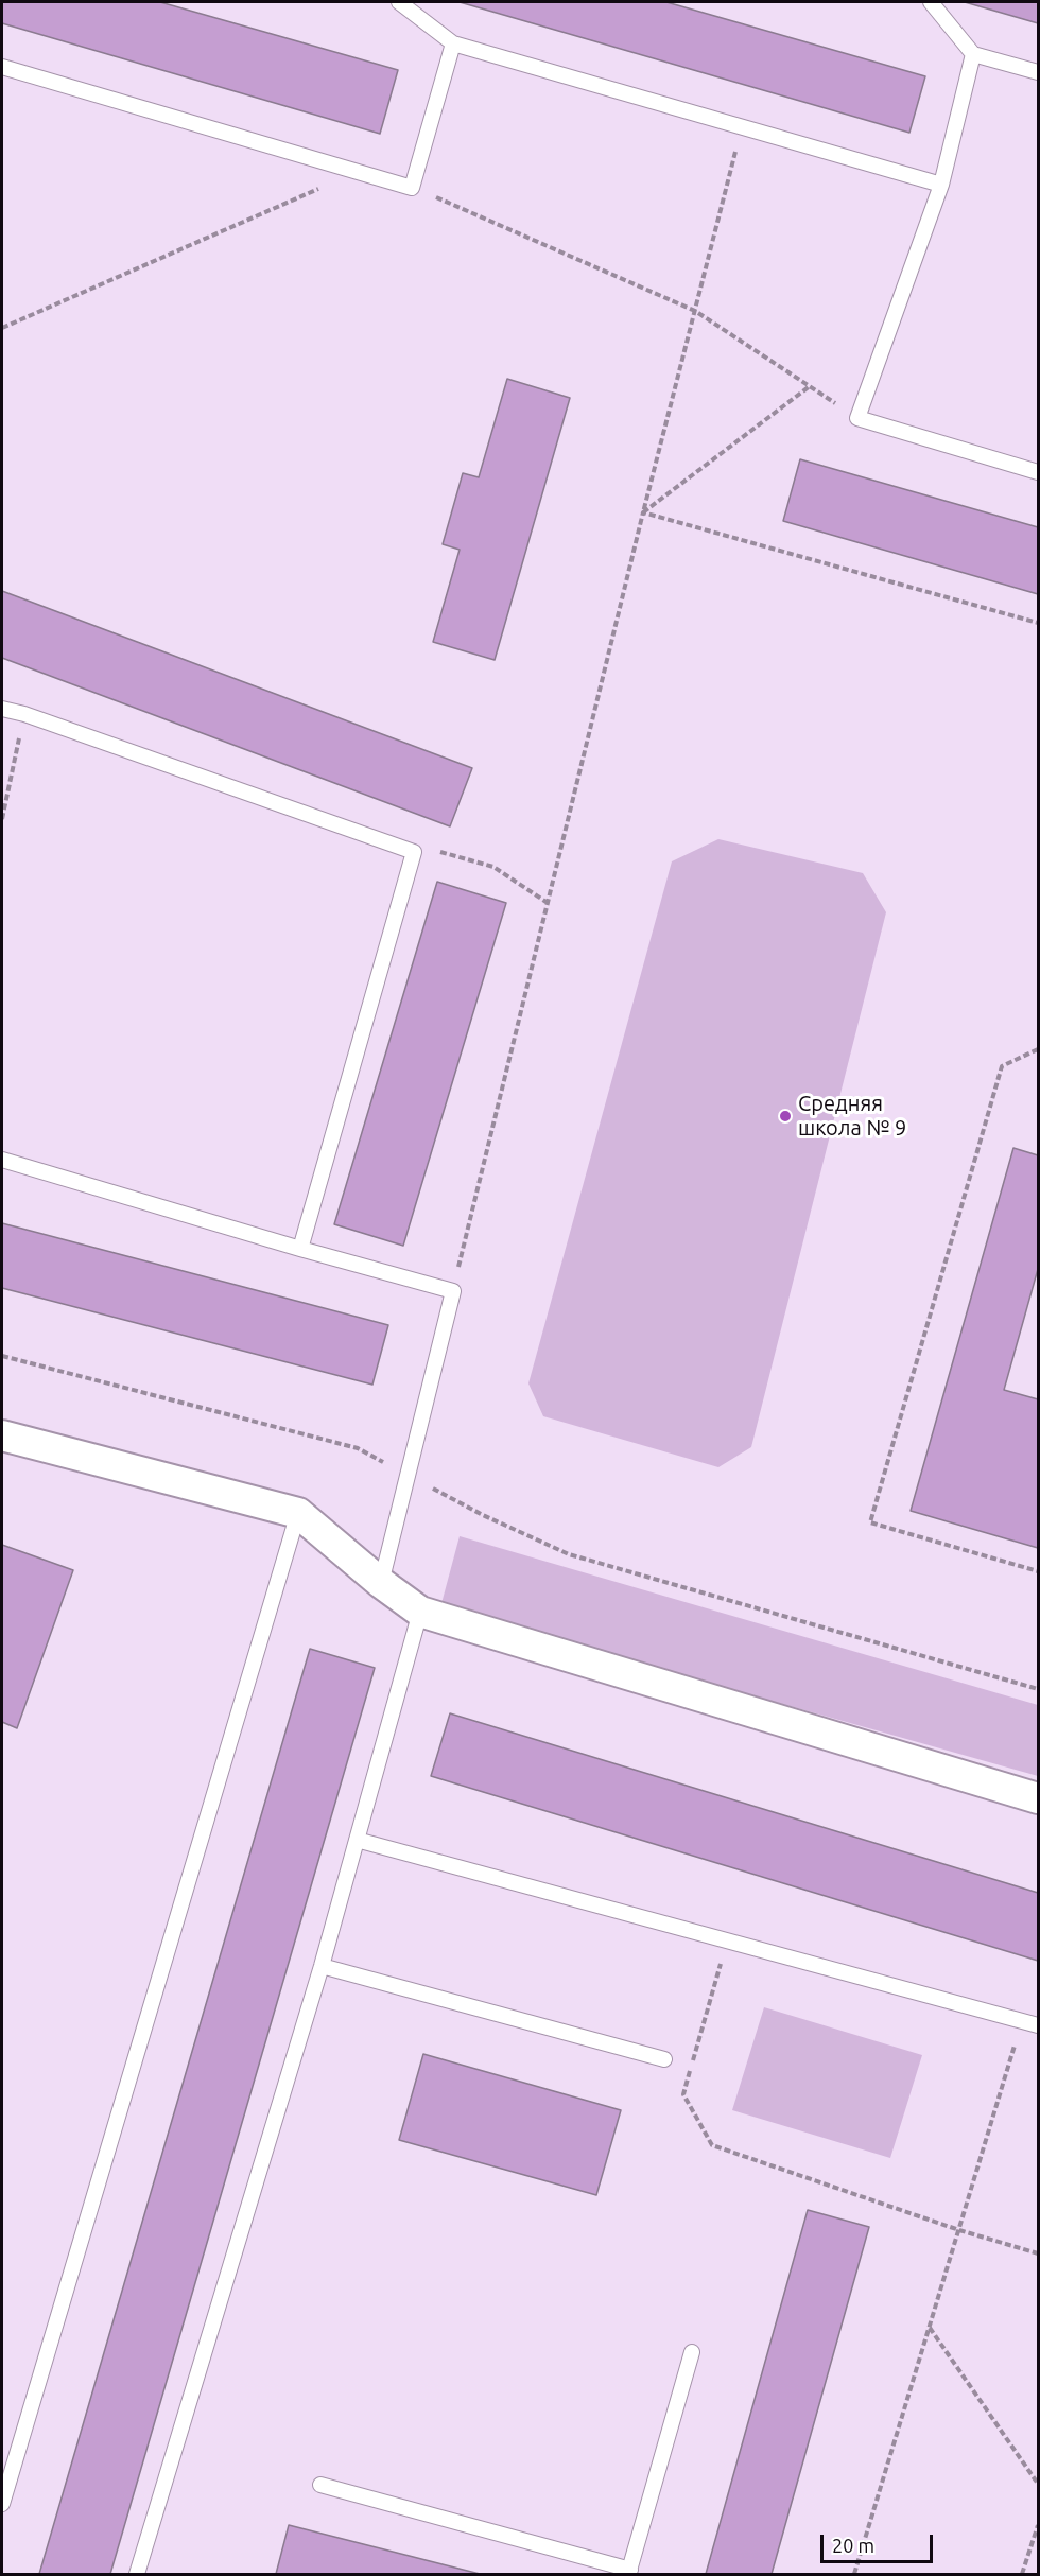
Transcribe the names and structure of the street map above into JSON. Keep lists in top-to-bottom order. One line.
{"places":["Средняя школа № 9"],"scale_bar":"20 m"}
